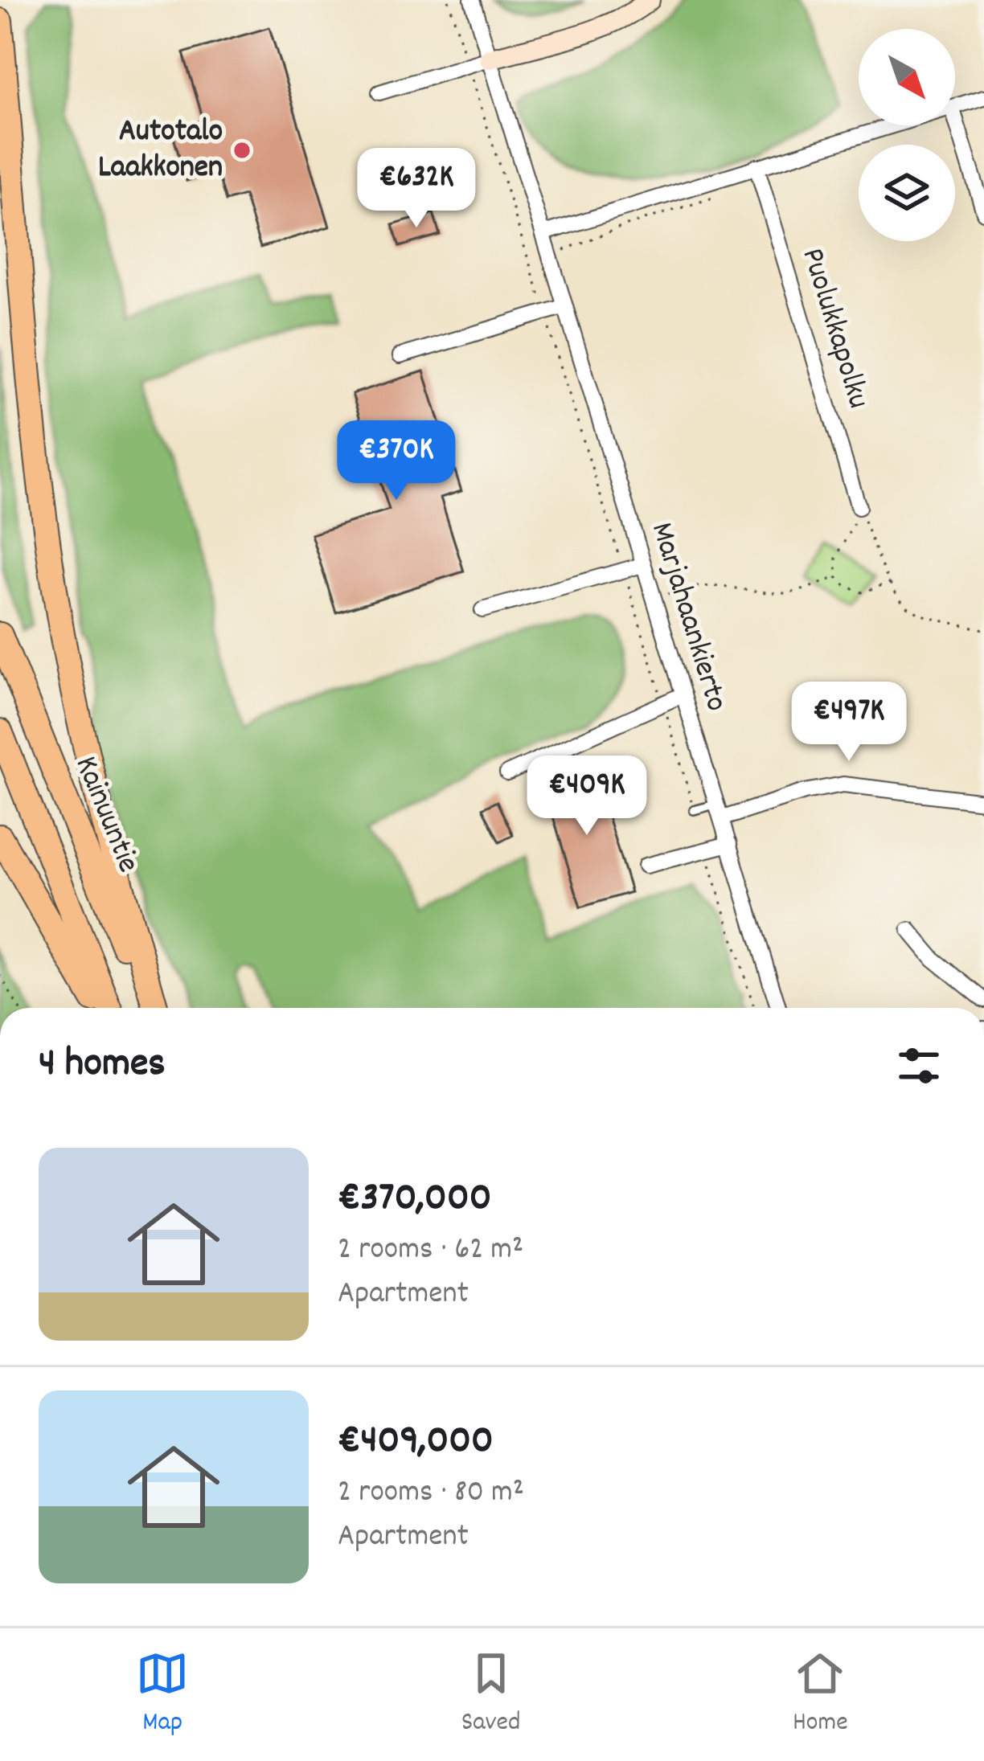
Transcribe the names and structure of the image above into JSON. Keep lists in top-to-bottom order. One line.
{"streets":{"highway":["Kainuuntie"],"street":["Puolukkapolku","Marjahaankierto"]},"places":["Autotalo Laakkonen"],"north":"bottom right","page":{"price":["€632K","€370K","€497K","€409K"],"heading":"4 homes","list":[{"name":"€370,000","note":"2 rooms · 62 m² · Apartment"},{"name":"€409,000","note":"2 rooms · 80 m² · Apartment"}],"tabs":["Map","Saved","Home"]}}
